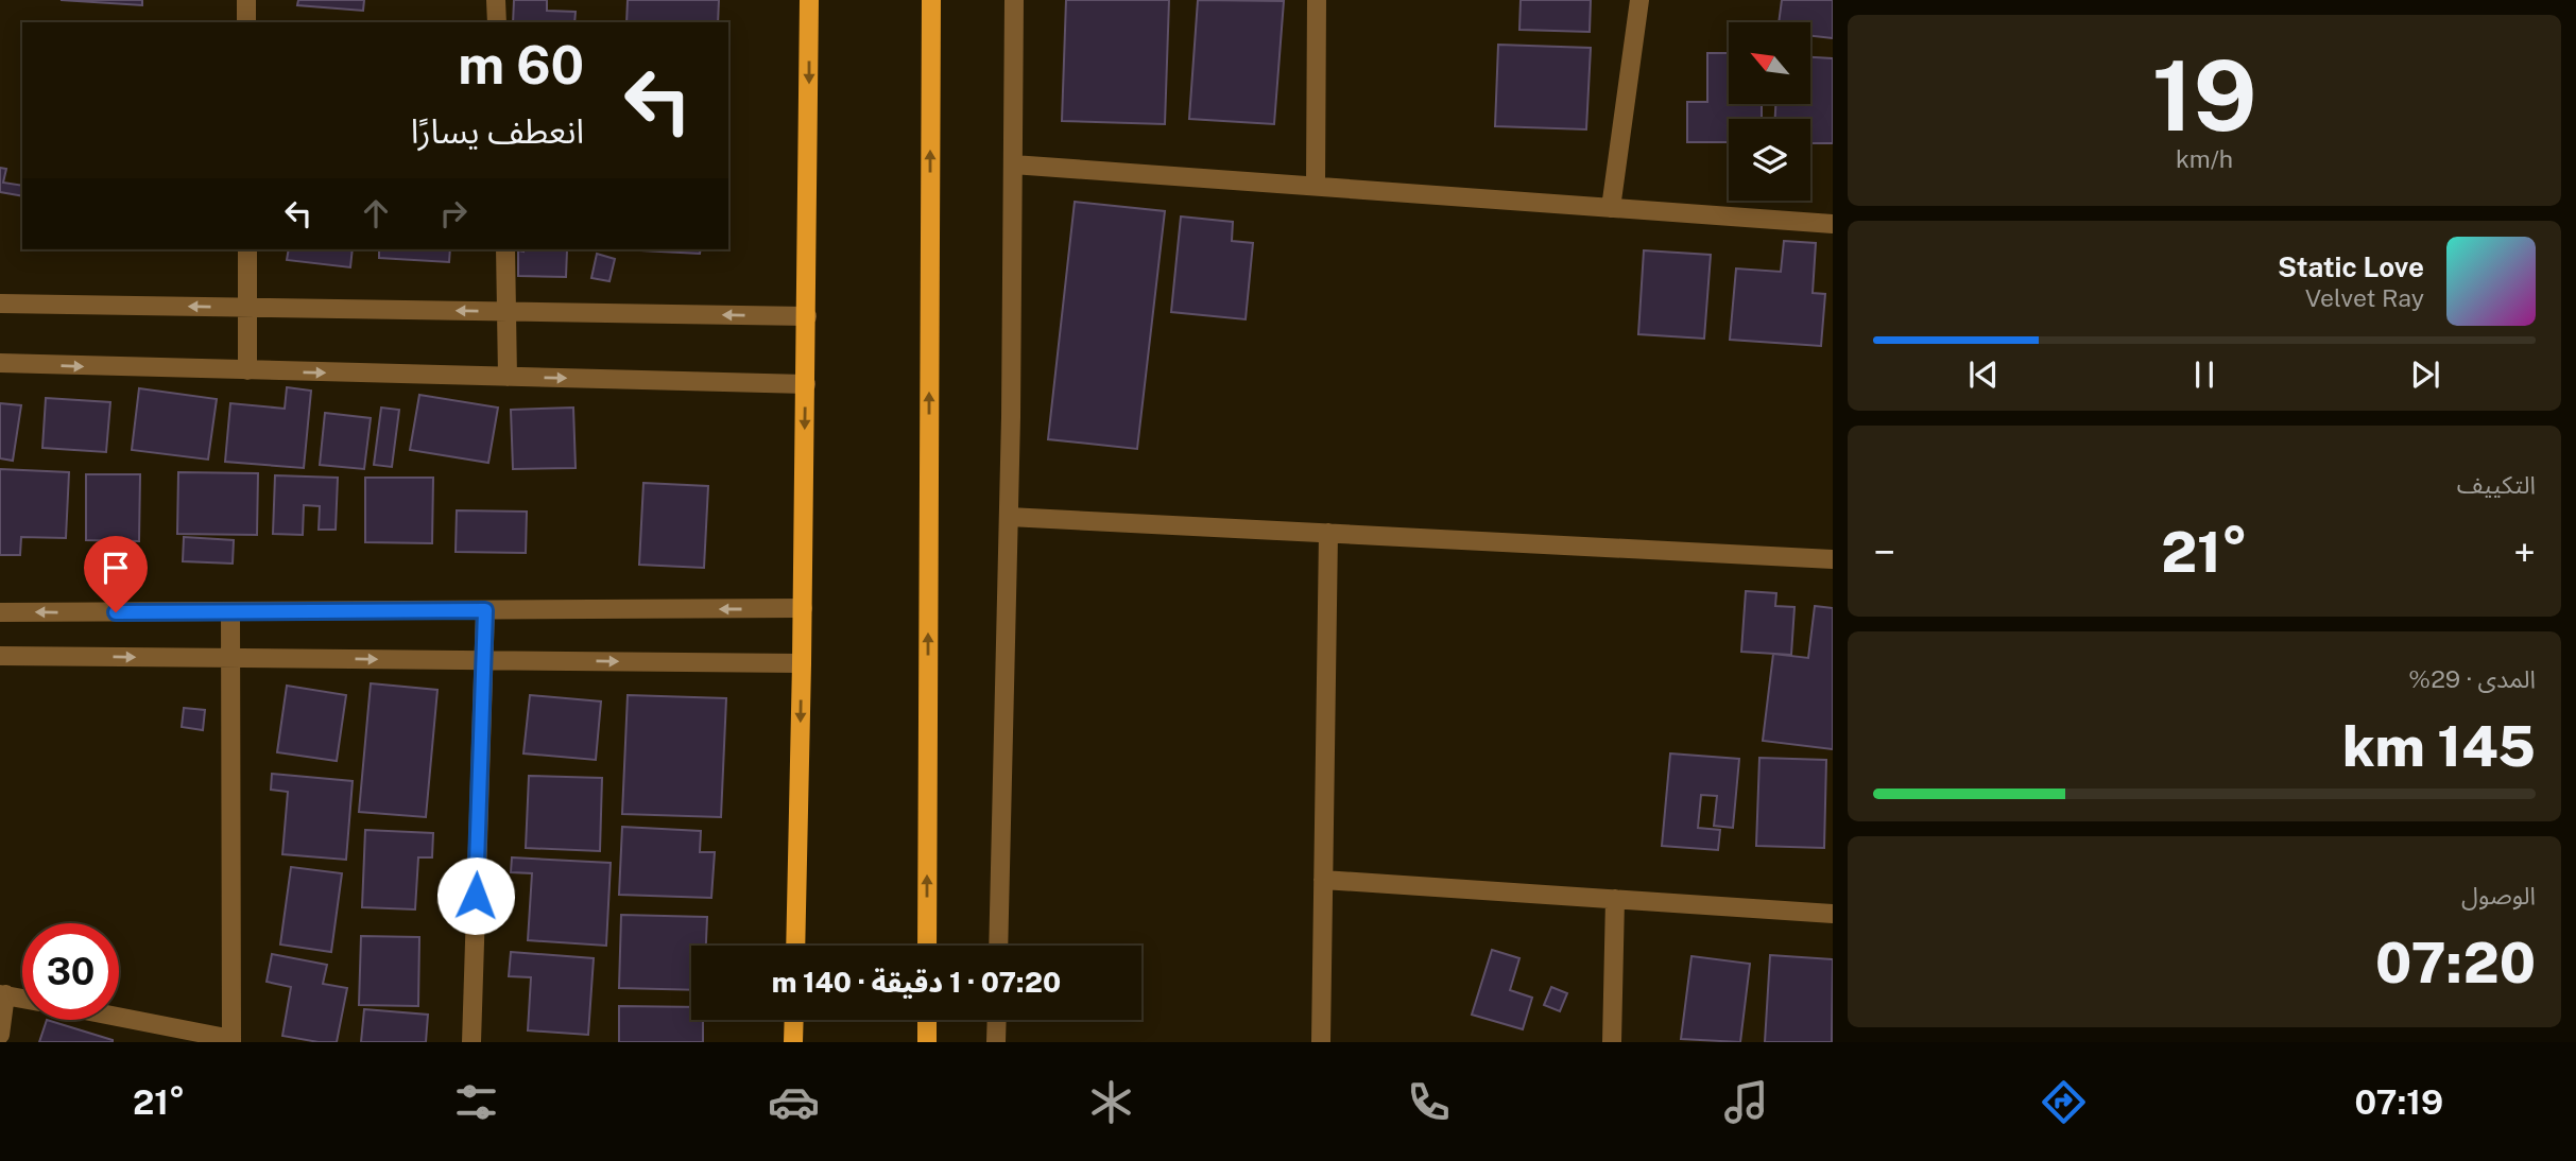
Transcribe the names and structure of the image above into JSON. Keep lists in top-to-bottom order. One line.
{"north":"top left","page":{"tile":[["19","km/h"],"التكييف",["المدى · 29%","145 km"],["الوصول","07:20"]],"turn":["60 m","انعطف يسارًا"],"song":["Static Love","Velvet Ray"],"heat":["−","21°","+"],"limit":"30","trip":"07:20 · 1 دقيقة · 140 m","tabs":["07:19","21°"]}}
